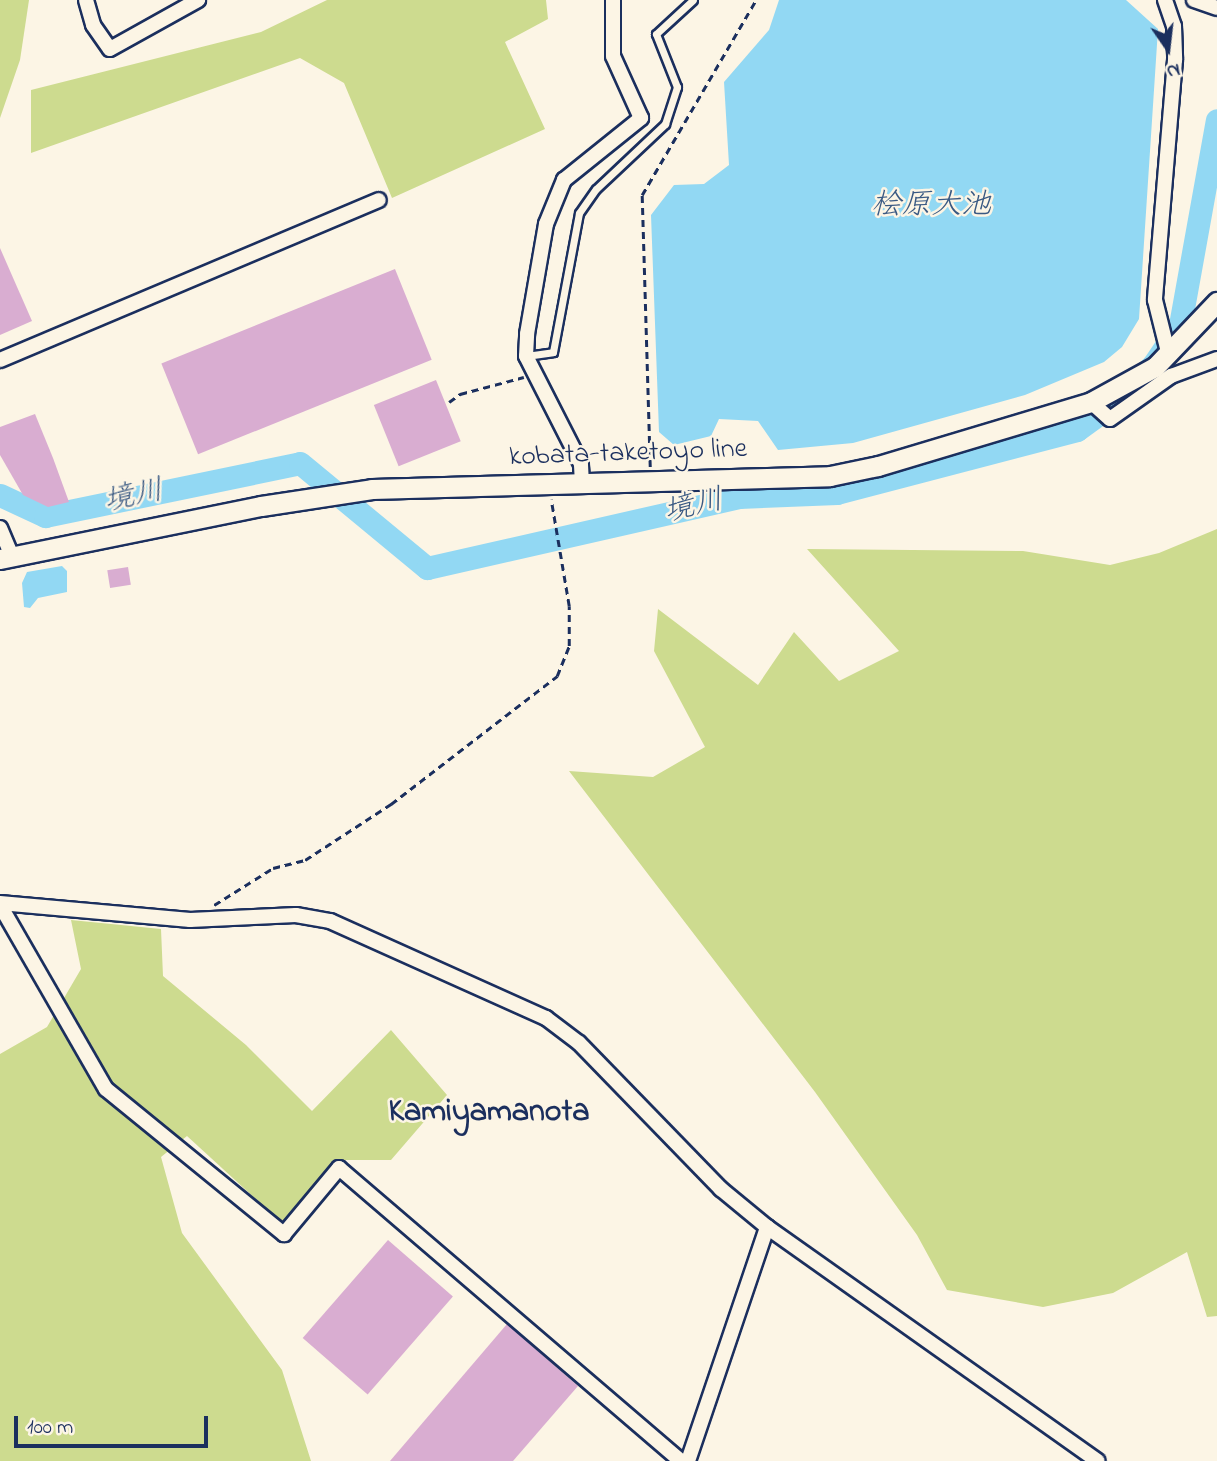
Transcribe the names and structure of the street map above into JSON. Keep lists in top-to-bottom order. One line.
{"streets":{"main road":["kobata-taketoyo line"]},"districts":["Kamiyamanota"],"water":["桧原大池","境川"],"scale_bar":"100 m","north":"bottom"}
